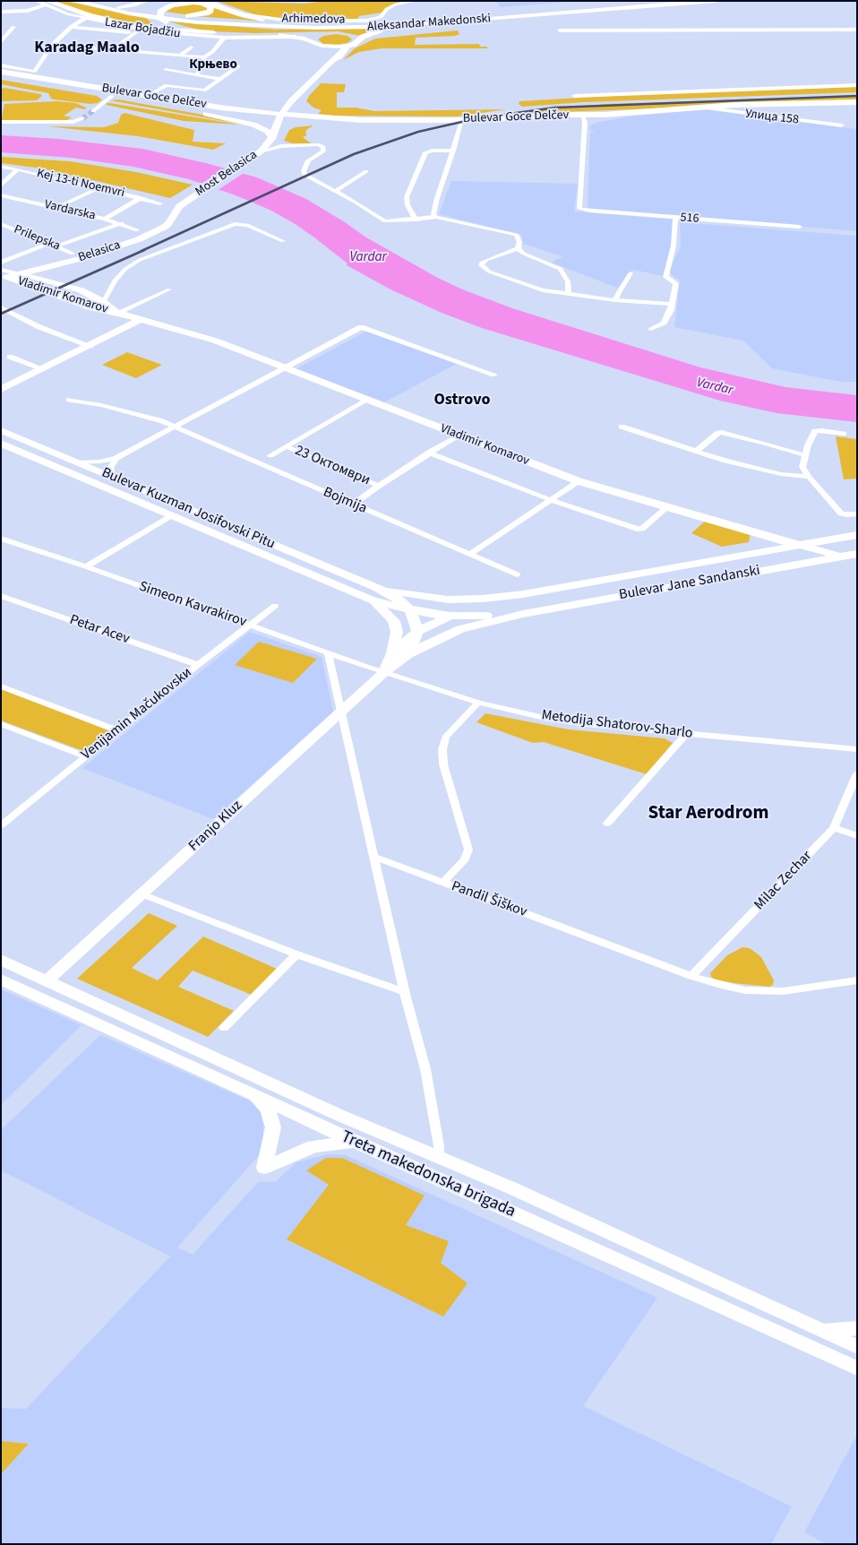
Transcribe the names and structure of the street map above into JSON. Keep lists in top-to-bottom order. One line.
{"streets":{"street":["Arhimedova","Aleksandar Makedonski","Lazar Bojadžiu","Bulevar Goce Delčev","Улица 158","Most Belasica","Kej 13-ti Noemvri","Vardarska","516","Prilepska","Belasica","Vladimir Komarov","23 Октомври","Bojmija","Bulevar Kuzman Josifovski Pitu","Bulevar Jane Sandanski","Simeon Kavrakirov","Petar Acev","Venijamin Mačukovskи","Metodija Shatorov-Sharlo","Franjo Kluz","Milac Zechar","Pandil Šiškov","Treta makedonska brigada"]},"crossings":[["Bulevar Goce Delčev","516"],["Most Belasica","Belasica"],["Belasica","Vladimir Komarov"],["Vladimir Komarov","23 Октомври"],["Vladimir Komarov","Bulevar Jane Sandanski"],["Bulevar Kuzman Josifovski Pitu","Bulevar Jane Sandanski"],["Bulevar Jane Sandanski","Franjo Kluz"],["Simeon Kavrakirov","Venijamin Mačukovskи"],["Simeon Kavrakirov","Metodija Shatorov-Sharlo"],["Simeon Kavrakirov","Franjo Kluz"],["Petar Acev","Venijamin Mačukovskи"],["Metodija Shatorov-Sharlo","Franjo Kluz"],["Franjo Kluz","Treta makedonska brigada"],["Milac Zechar","Pandil Šiškov"]],"districts":["Karadag Maаlo","Крњево","Ostrovo","Star Aerodrom"],"water":["Vardar"]}
